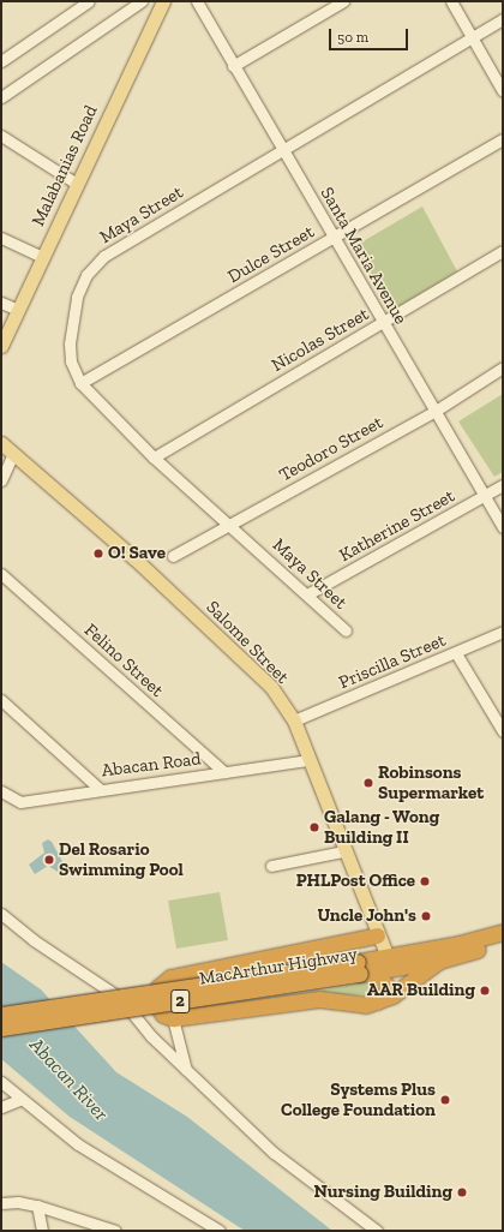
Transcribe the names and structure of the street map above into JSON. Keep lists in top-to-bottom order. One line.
{"streets":{"highway":["MacArthur Highway","2"],"main road":["Malabanias Road","Salome Street"],"street":["Maya Street","Dulce Street","Santa Maria Avenue","Nicolas Street","Teodoro Street","Katherine Street","Felino Street","Priscilla Street","Abacan Road"]},"crossings":[["Maya Street","Dulce Street"],["Maya Street","Santa Maria Avenue"],["Maya Street","Nicolas Street"],["Maya Street","Teodoro Street"],["Maya Street","Katherine Street"],["Dulce Street","Santa Maria Avenue"],["Santa Maria Avenue","Nicolas Street"],["Santa Maria Avenue","Teodoro Street"],["Santa Maria Avenue","Katherine Street"],["Salome Street","Priscilla Street"],["Salome Street","Abacan Road"],["Salome Street","MacArthur Highway"],["Felino Street","Abacan Road"]],"water":["Abacan River"],"places":["O! Save","Robinsons Supermarket","Galang - Wong Building II","Del Rosario Swimming Pool","PHLPost Office","Uncle John's","AAR Building","Systems Plus College Foundation","Nursing Building"],"scale_bar":"50 m"}
